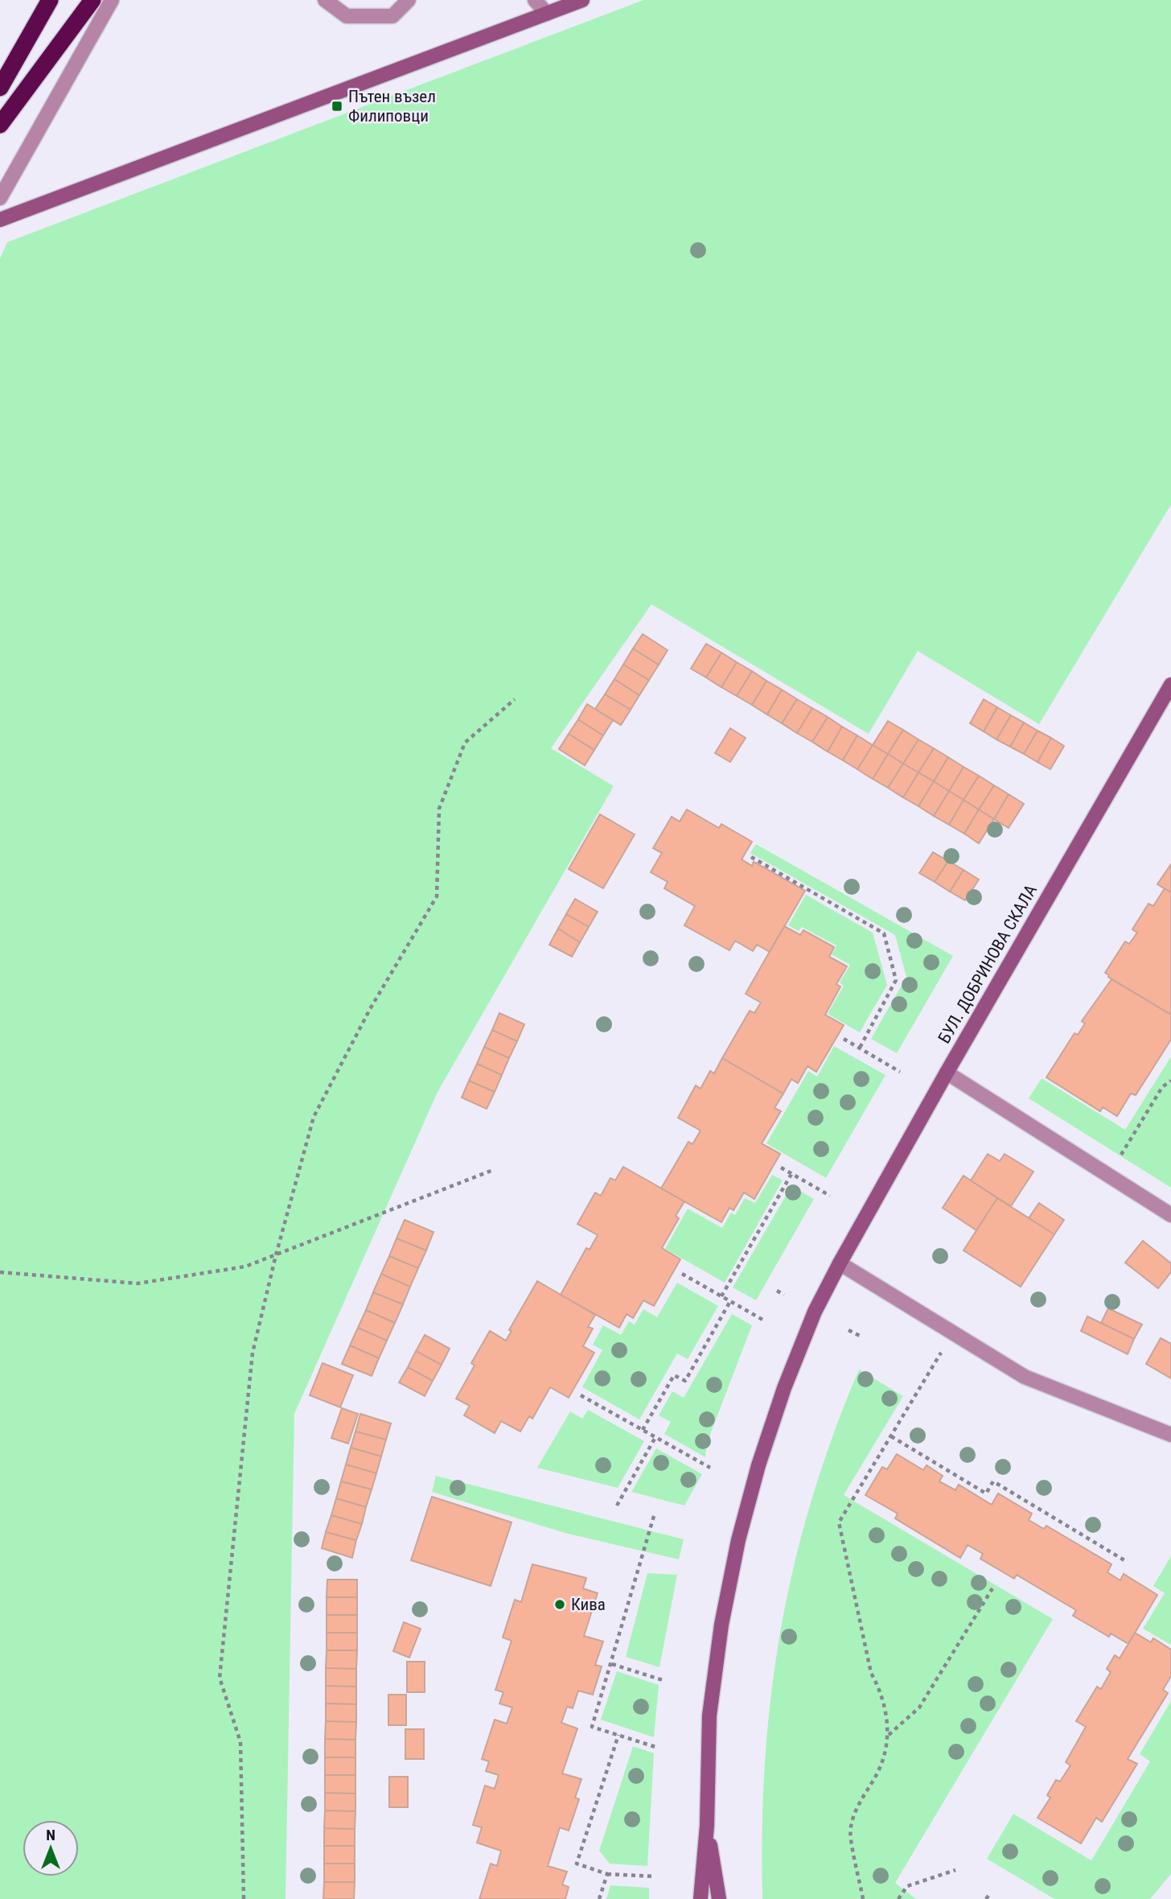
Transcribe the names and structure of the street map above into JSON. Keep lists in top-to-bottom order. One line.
{"streets":{"main road":["БУЛ. ДОБРИНОВА СКАЛА"]},"places":{"transit":["Пътен възел Филиповци"],"other":["Кива"]},"north":"top"}
